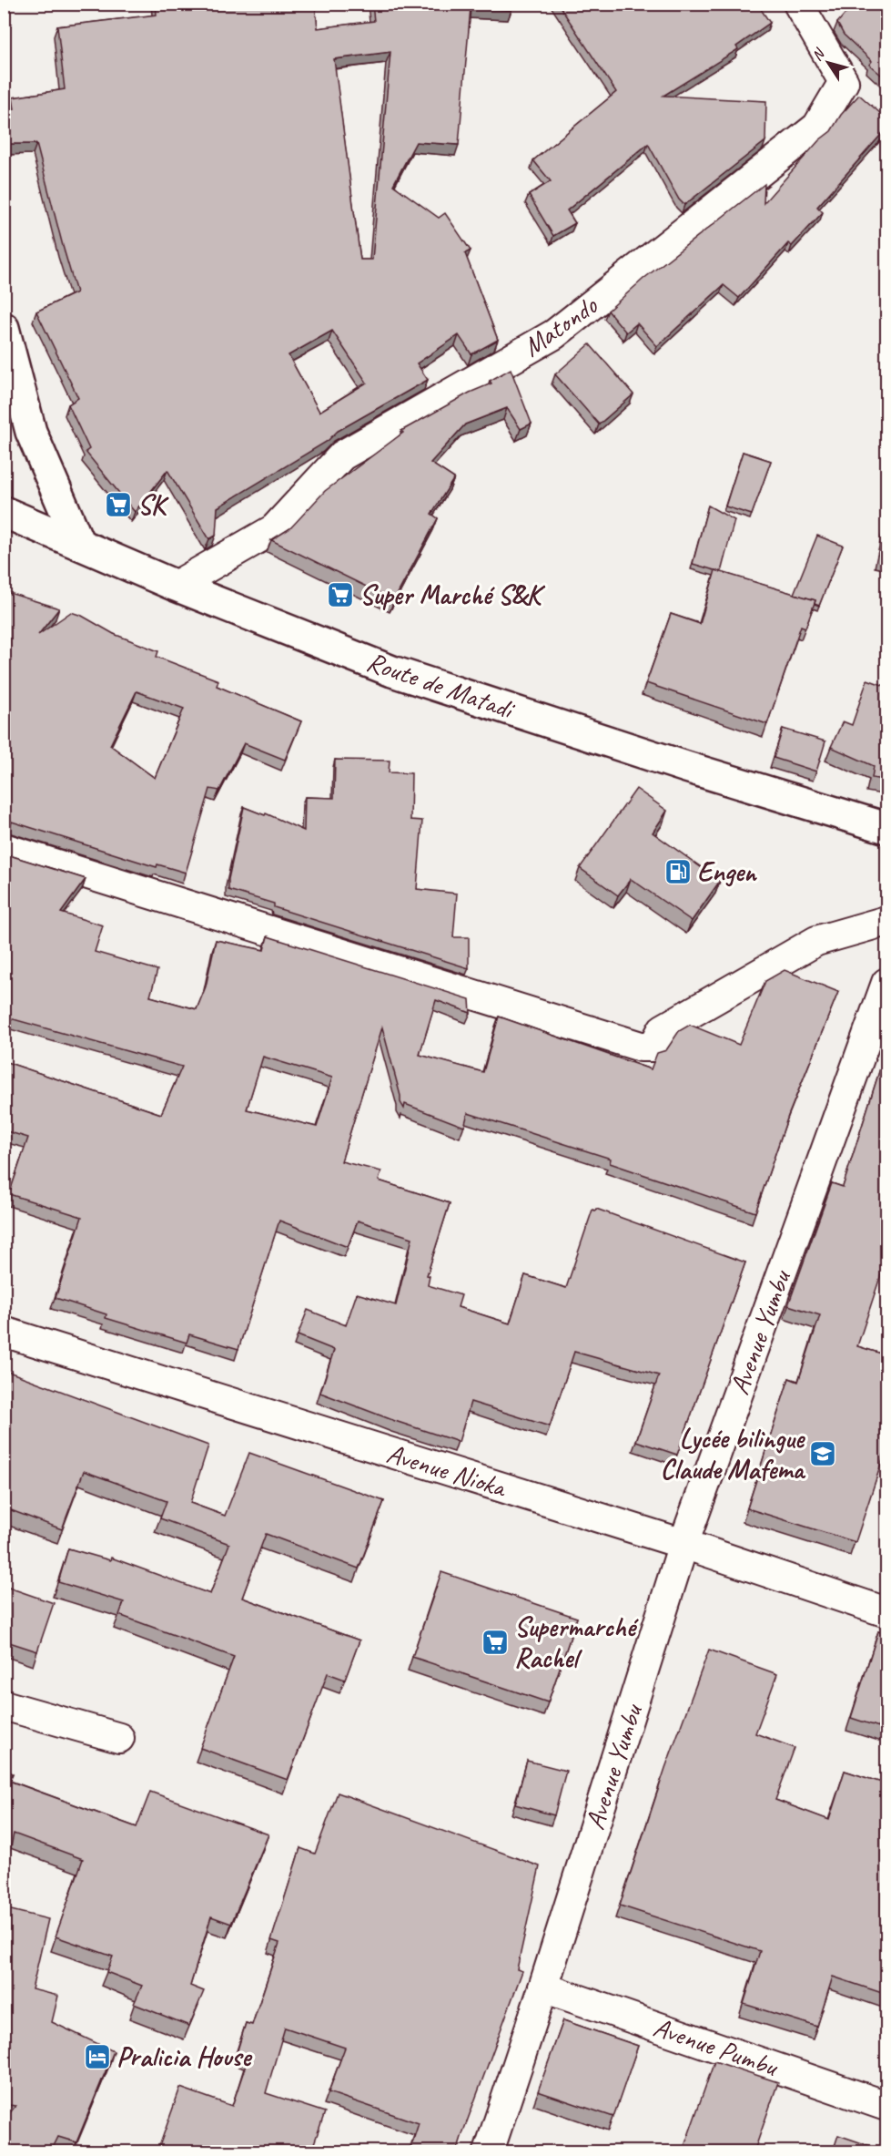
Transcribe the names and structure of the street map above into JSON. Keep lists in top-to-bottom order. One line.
{"streets":{"highway":["Route de Matadi"],"street":["Matondo","Avenue Yumbu","Avenue Nioka","Avenue Pumbu"]},"crossings":[["Matondo","Route de Matadi"],["Avenue Yumbu","Avenue Nioka"],["Avenue Yumbu","Avenue Pumbu"]],"places":{"supermarket":["SK","Super Marché S&K","Supermarché Rachel"],"fuel station":["Engen"],"school or university":["Lycée bilingue Claude Mafema"],"hotel":["Pralicia House"]},"north":"top left"}
